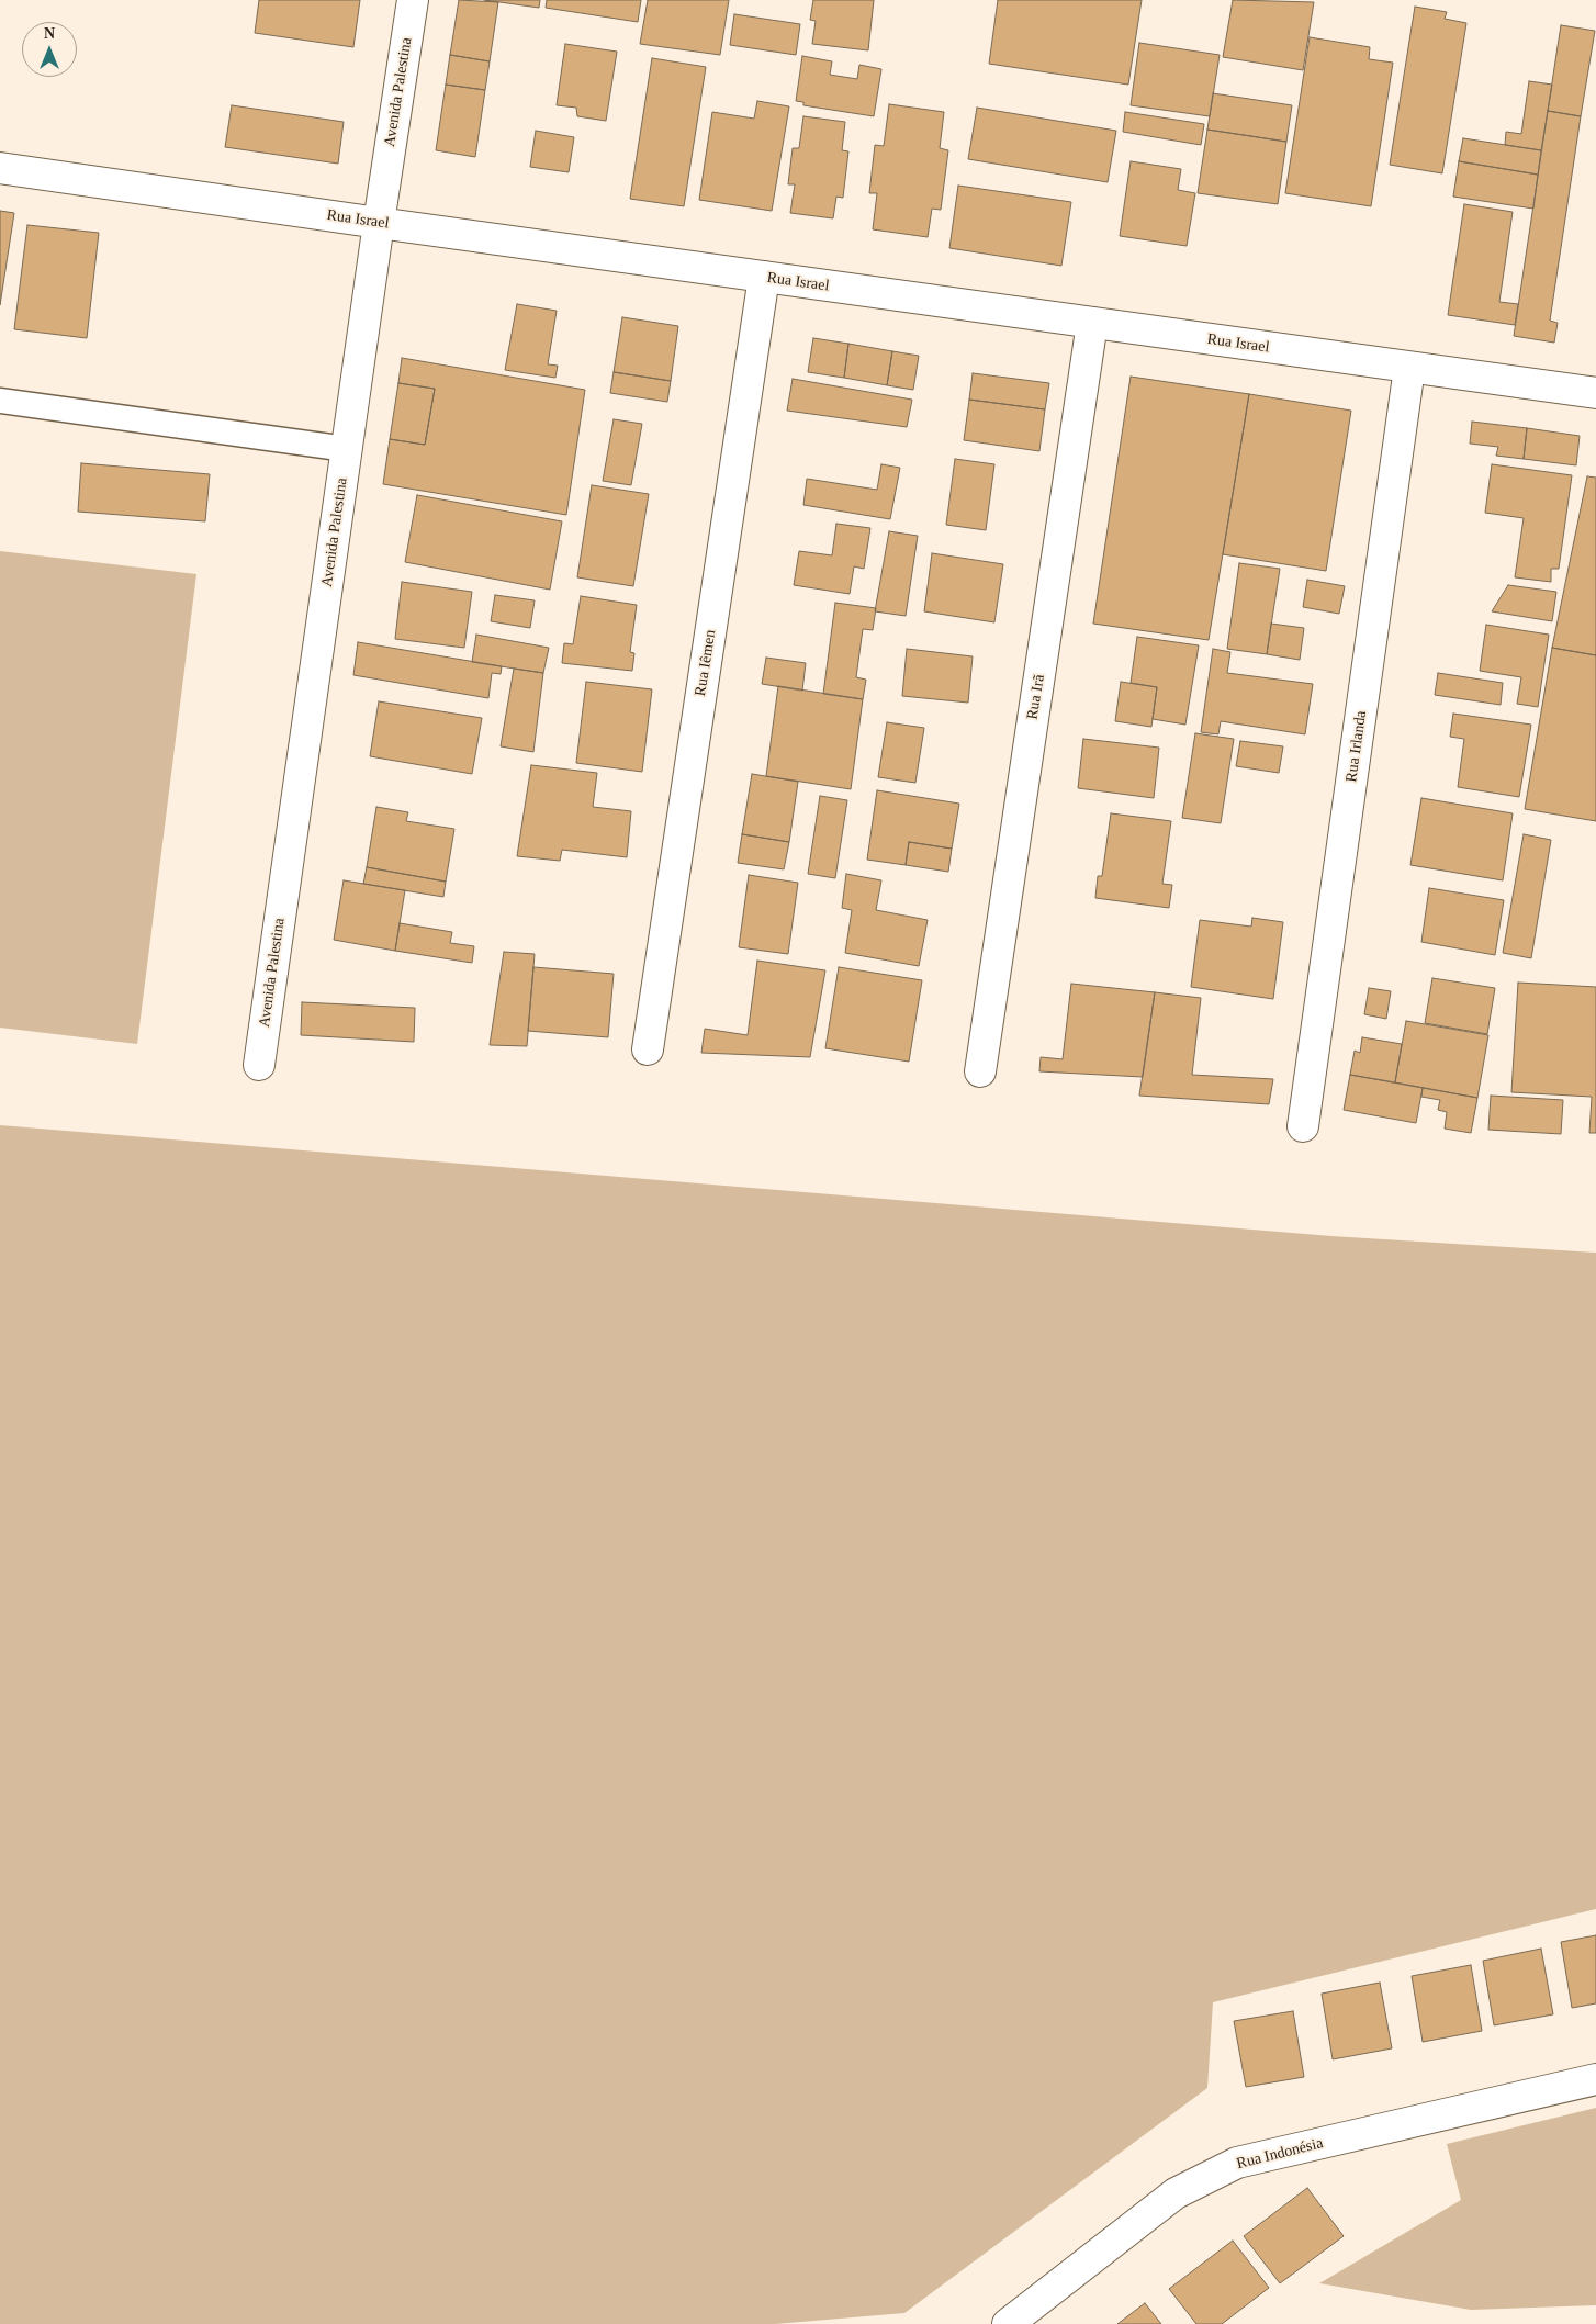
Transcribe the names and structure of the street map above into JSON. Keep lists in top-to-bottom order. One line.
{"streets":{"street":["Avenida Palestina","Rua Israel","Rua Iêmen","Rua Irã","Rua Irlanda","Rua Indonésia"]},"crossings":[["Avenida Palestina","Rua Israel"],["Rua Israel","Rua Iêmen"],["Rua Israel","Rua Irã"],["Rua Israel","Rua Irlanda"]],"north":"top"}
